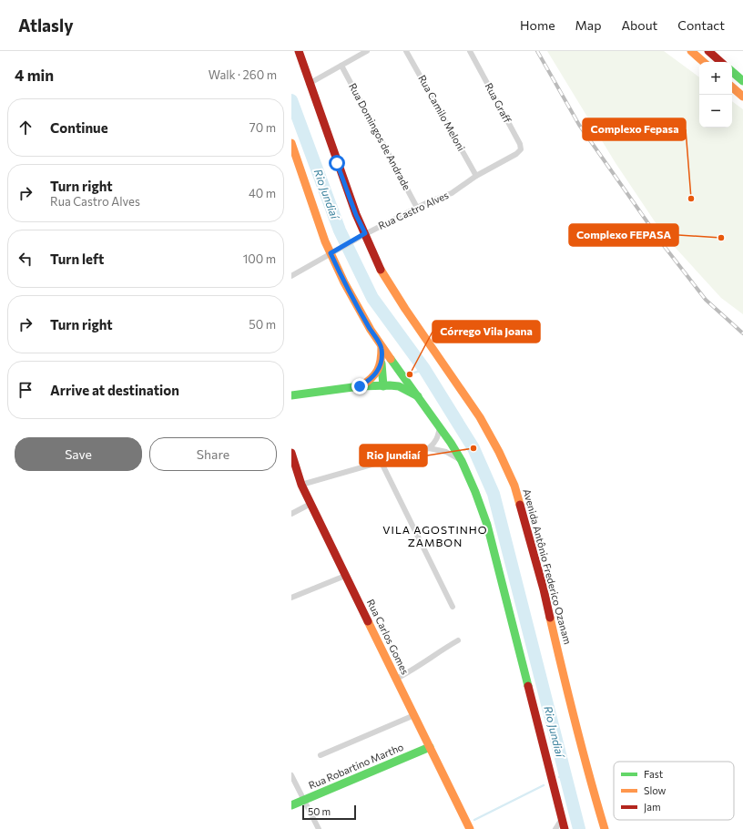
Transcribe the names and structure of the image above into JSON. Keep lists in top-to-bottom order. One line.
{"streets":{"main road":["Avenida Antônio Frederico Ozanam","Rua Carlos Gomes","Rua Robartino Martho"],"street":["Rua Graff","Rua Camilo Meloni","Rua Domingos de Andrade","Rua Castro Alves"]},"crossings":[["Rua Graff","Rua Castro Alves"],["Rua Camilo Meloni","Rua Castro Alves"],["Rua Domingos de Andrade","Rua Castro Alves"],["Rua Castro Alves","Avenida Antônio Frederico Ozanam"],["Rua Carlos Gomes","Rua Robartino Martho"]],"districts":["VILA AGOSTINHO ZAMBON"],"water":["Rio Jundiaí"],"places":["Complexo Fepasa","Complexo FEPASA","Córrego Vila Joana","Rio Jundiaí"],"legend":["Fast","Slow","Jam"],"scale_bar":"50 m","page":{"header":"Atlasly","nav":["Home","Map","About","Contact"],"heading":["4 min","Walk · 260 m"],"map_buttons":["+","−"],"list":[["Continue","70 m"],["Turn right","Rua Castro Alves","40 m"],["Turn left","100 m"],["Turn right","50 m"],"Arrive at destination"],"buttons":["Save","Share"],"scale":"50 m"}}
